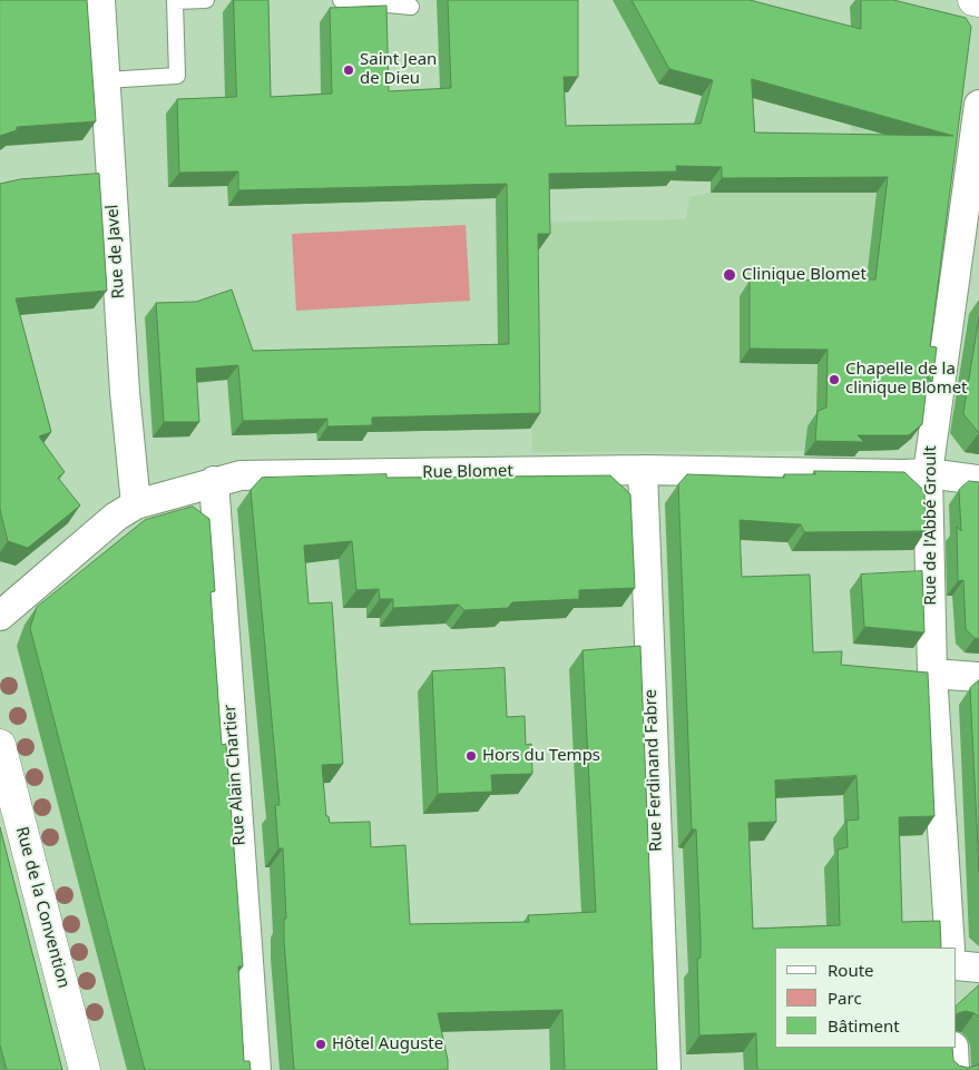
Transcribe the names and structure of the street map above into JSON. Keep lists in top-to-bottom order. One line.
{"streets":{"main road":["Rue de la Convention"],"street":["Rue de Javel","Rue Blomet","Rue de l'Abbé Groult","Rue Ferdinand Fabre","Rue Alain Chartier"]},"crossings":[["Rue de Javel","Rue Blomet"],["Rue Blomet","Rue de l'Abbé Groult"],["Rue Blomet","Rue Ferdinand Fabre"],["Rue Blomet","Rue Alain Chartier"]],"places":["Saint Jean de Dieu","Clinique Blomet","Chapelle de la clinique Blomet","Hors du Temps","Hôtel Auguste"],"legend":["Route","Parc","Bâtiment"]}
